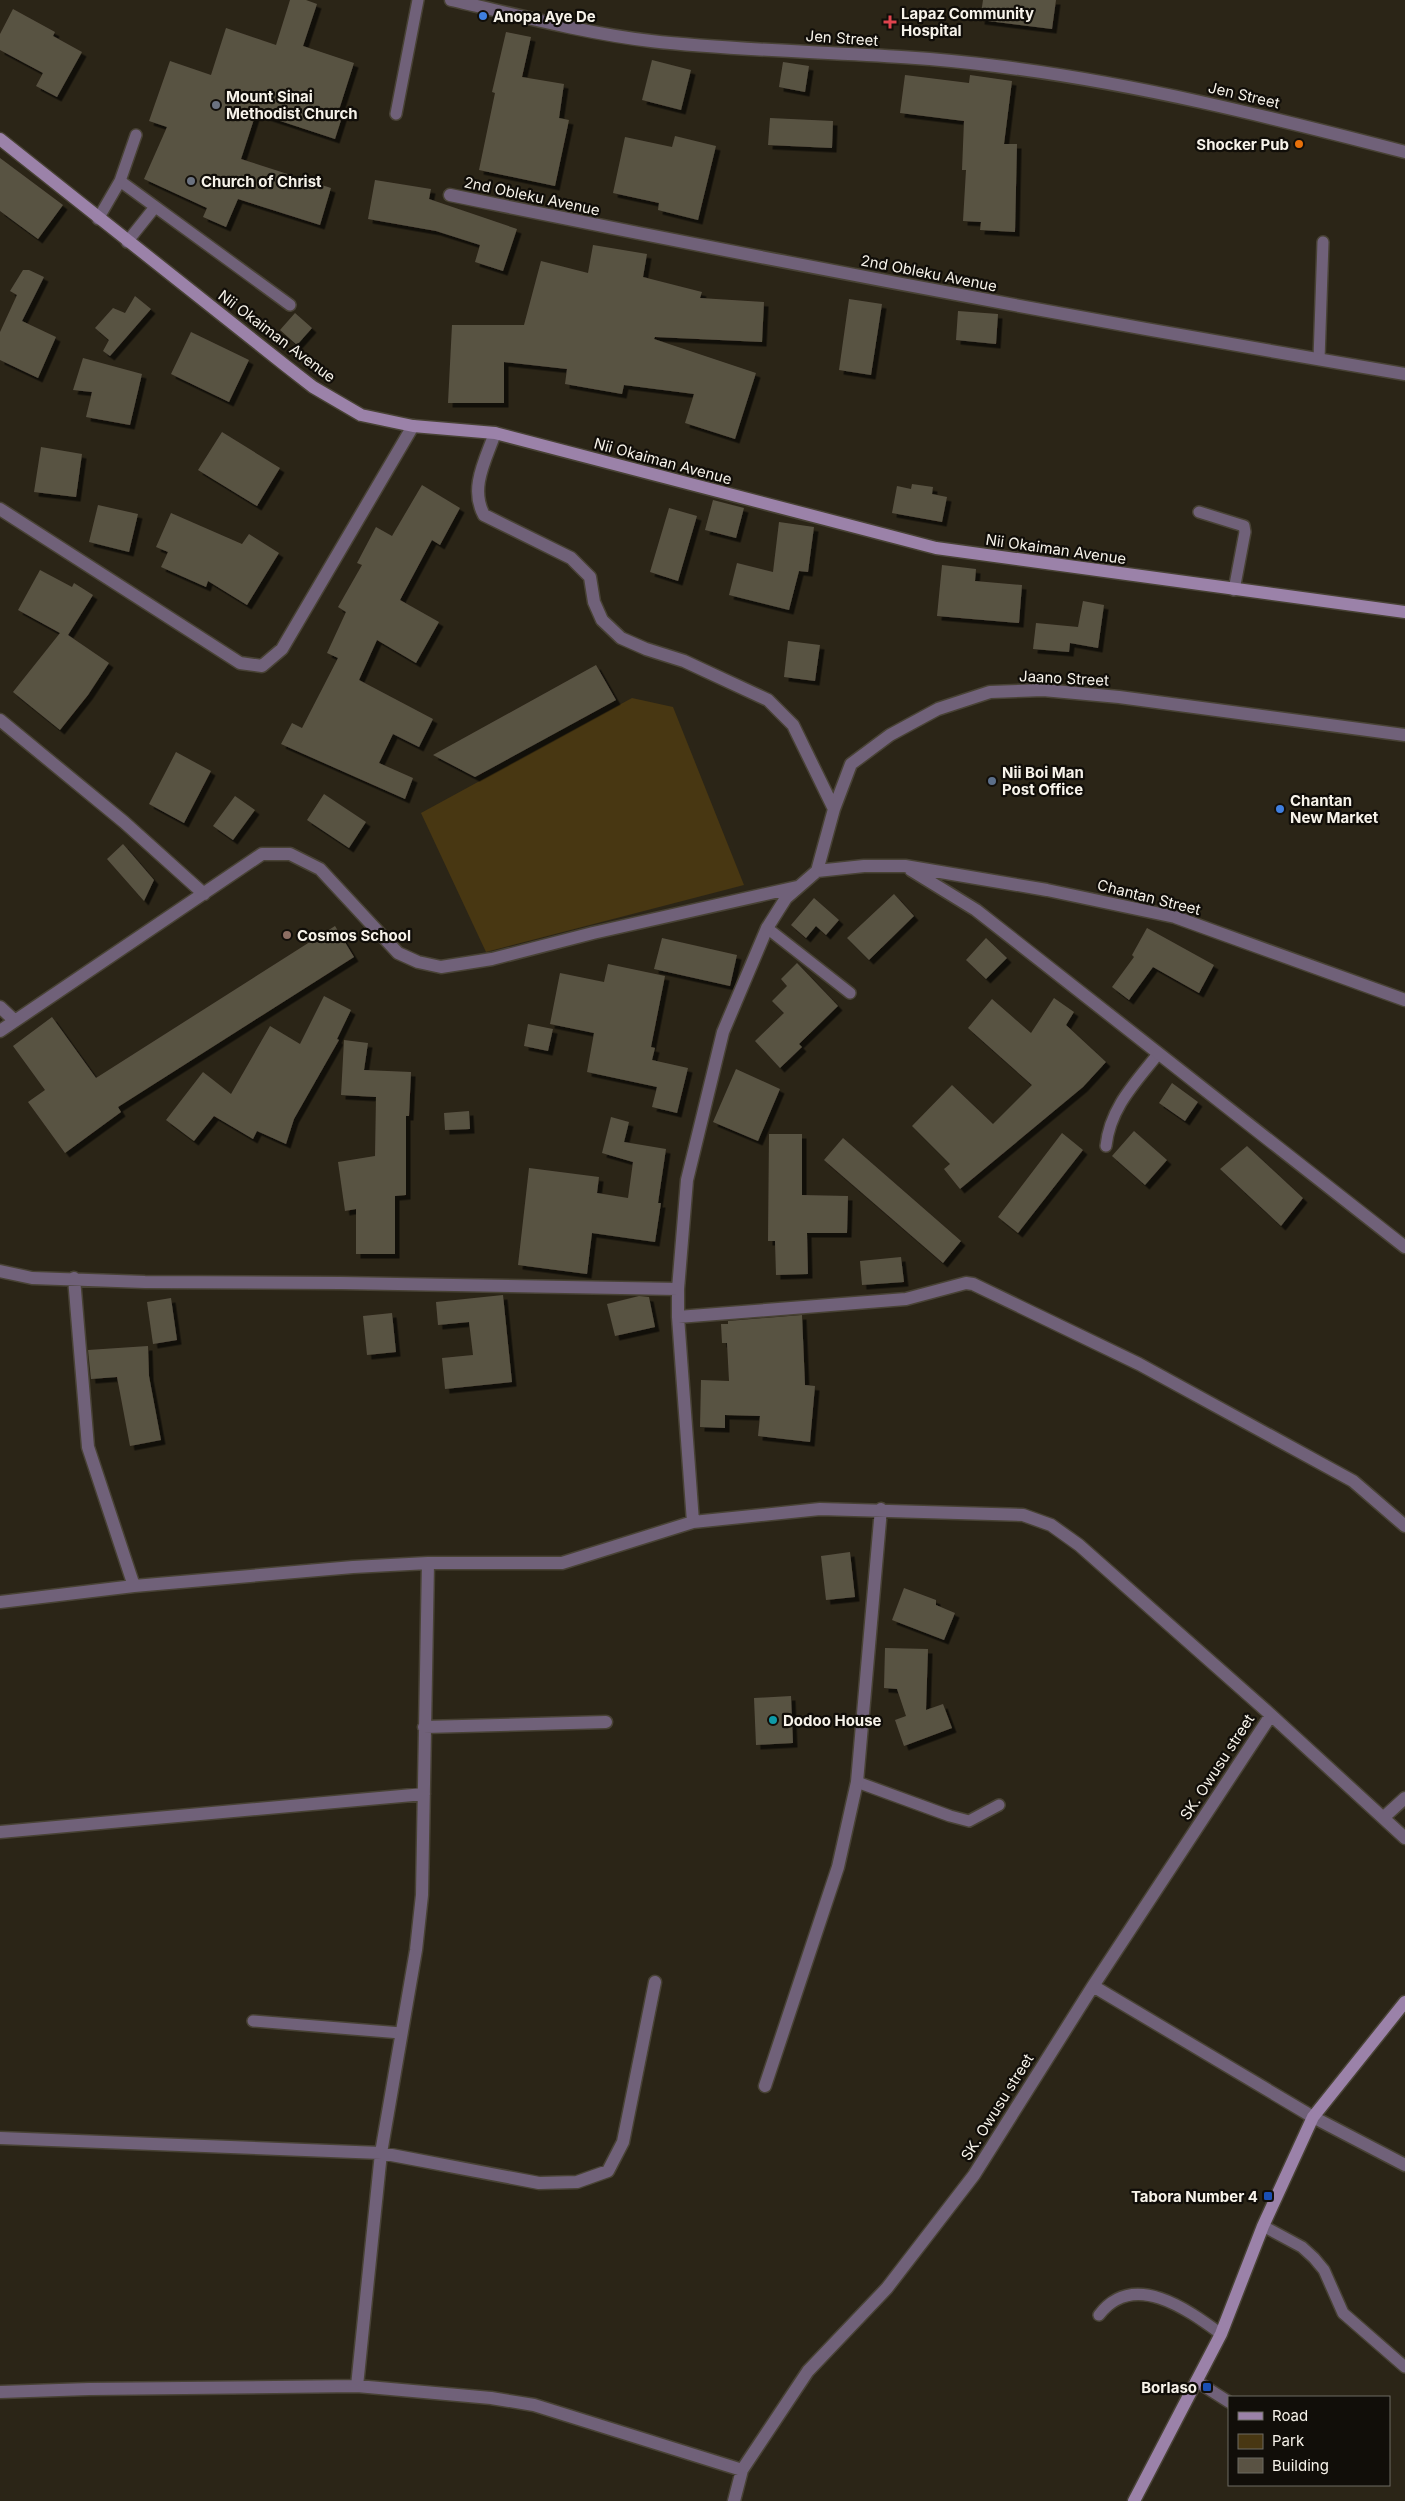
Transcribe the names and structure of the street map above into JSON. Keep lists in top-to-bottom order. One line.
{"streets":{"street":["Jen Street","2nd Obleku Avenue","Nii Okaiman Avenue","Jaano Street","Chantan Street","SK. Owusu street"]},"crossings":[["Jaano Street","Chantan Street"]],"places":{"other":["Anopa Aye De","Mount Sinai Methodist Church","Shocker Pub","Church of Christ","Nii Boi Man Post Office","Chantan New Market","Cosmos School","Dodoo House"],"health":["Lapaz Community Hospital"],"transit":["Tabora Number 4","Borlaso"]},"legend":["Road","Park","Building"]}
